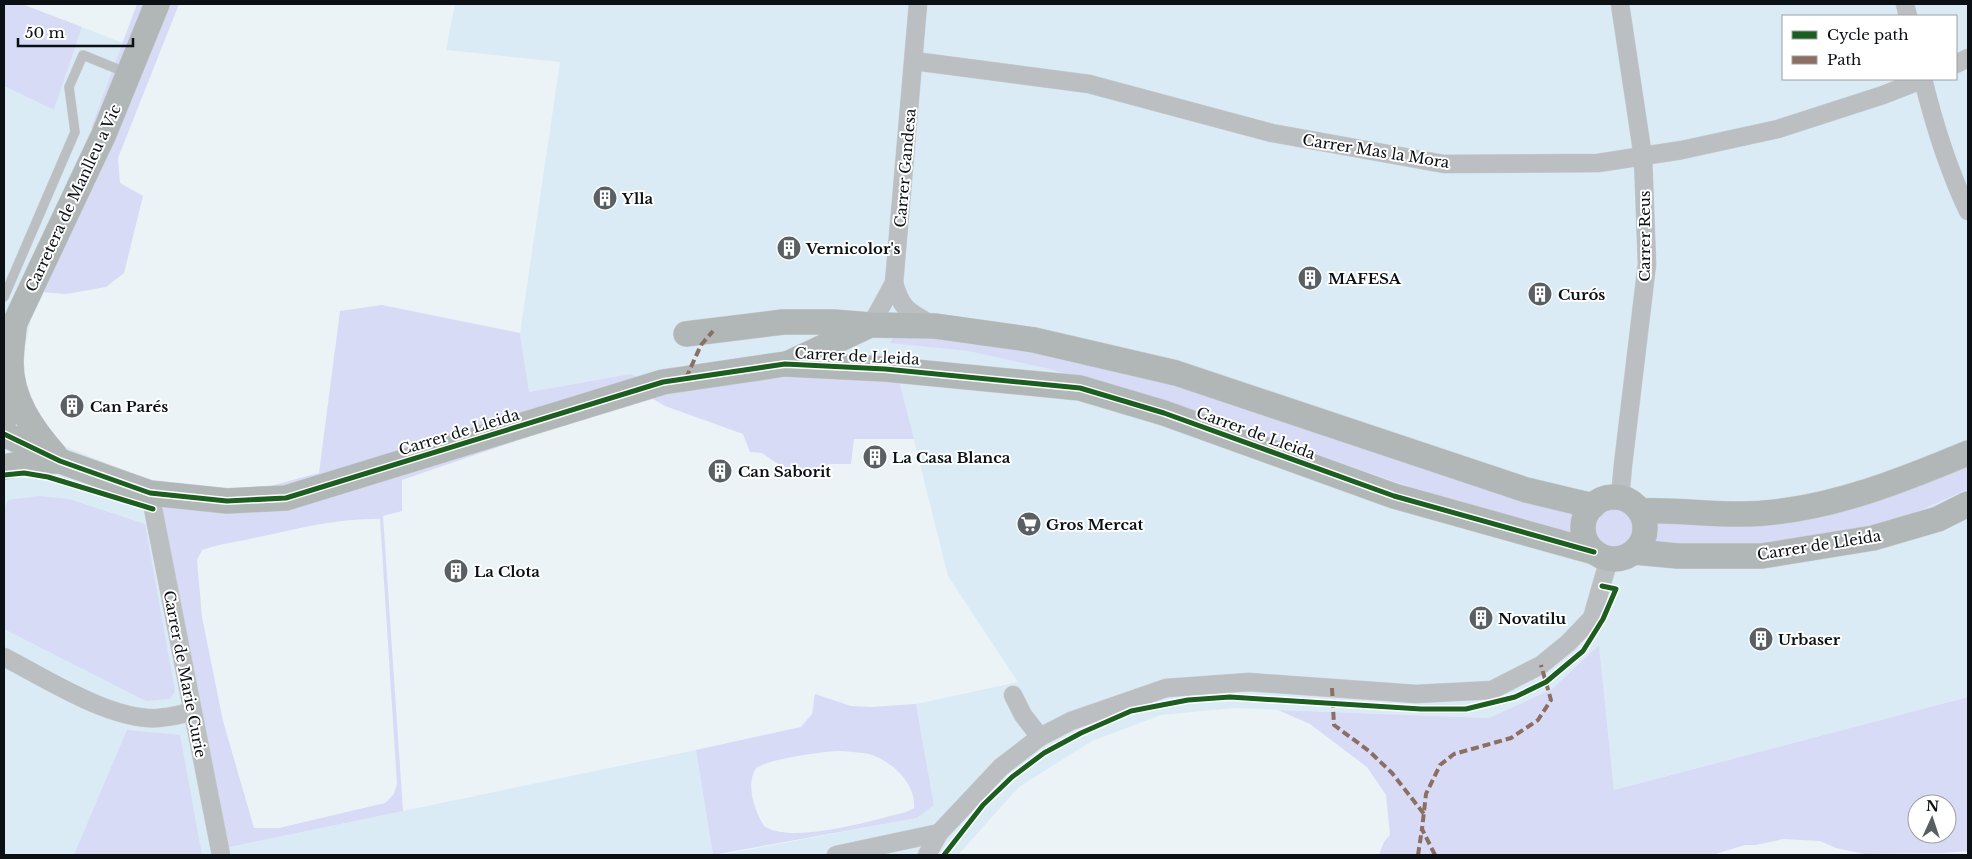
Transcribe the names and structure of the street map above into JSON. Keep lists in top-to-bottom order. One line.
{"streets":{"street":["Carrer Mas la Mora","Carrer Gandesa","Carretera de Manlleu a Vic","Carrer Reus","Carrer de Lleida","Carrer de Marie Curie"]},"crossings":[["Carrer Mas la Mora","Carrer Gandesa"],["Carrer Mas la Mora","Carrer Reus"],["Carrer Gandesa","Carrer de Lleida"],["Carretera de Manlleu a Vic","Carrer de Lleida"],["Carrer Reus","Carrer de Lleida"],["Carrer de Lleida","Carrer de Marie Curie"]],"places":{"building":["Ylla","Vernicolor's","MAFESA","Curós","Can Parés","La Casa Blanca","Can Saborit","La Clota","Novatilu","Urbaser"],"supermarket":["Gros Mercat"]},"legend":["Cycle path","Path"],"scale_bar":"50 m","north":"top"}
